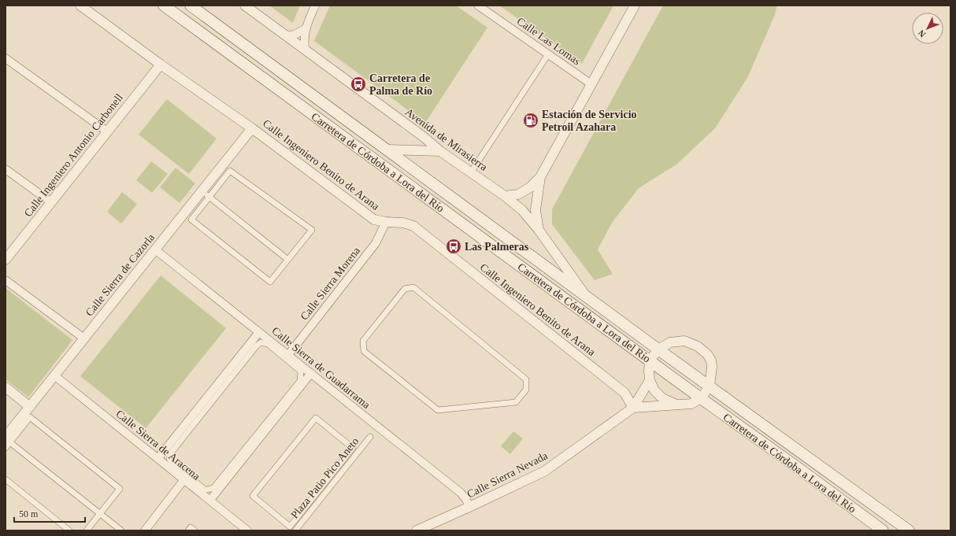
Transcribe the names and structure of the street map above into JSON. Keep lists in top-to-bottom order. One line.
{"streets":{"main road":["Carretera de Córdoba a Lora del Río"],"street":["Calle Las Lomas","Avenida de Mirasierra","Calle Ingeniero Antonio Carbonell","Calle Ingeniero Benito de Arana","Calle Sierra de Cazorla","Calle Sierra Morena","Calle Sierra de Guadarrama","Calle Sierra de Aracena","Calle Sierra Nevada","Plaza Patio Pico Aneto"]},"crossings":[["Avenida de Mirasierra","Carretera de Córdoba a Lora del Río"],["Calle Ingeniero Antonio Carbonell","Calle Ingeniero Benito de Arana"],["Calle Ingeniero Benito de Arana","Calle Sierra de Cazorla"],["Calle Ingeniero Benito de Arana","Calle Sierra Morena"],["Calle Ingeniero Benito de Arana","Calle Sierra Nevada"],["Calle Sierra de Cazorla","Calle Sierra de Guadarrama"],["Calle Sierra de Cazorla","Calle Sierra de Aracena"],["Calle Sierra Morena","Calle Sierra de Guadarrama"],["Calle Sierra de Guadarrama","Calle Sierra Nevada"]],"places":{"bus stop":["Carretera de Palma de Río","Las Palmeras"],"fuel station":["Estación de Servicio Petroil Azahara"]},"scale_bar":"50 m","north":"bottom left"}
